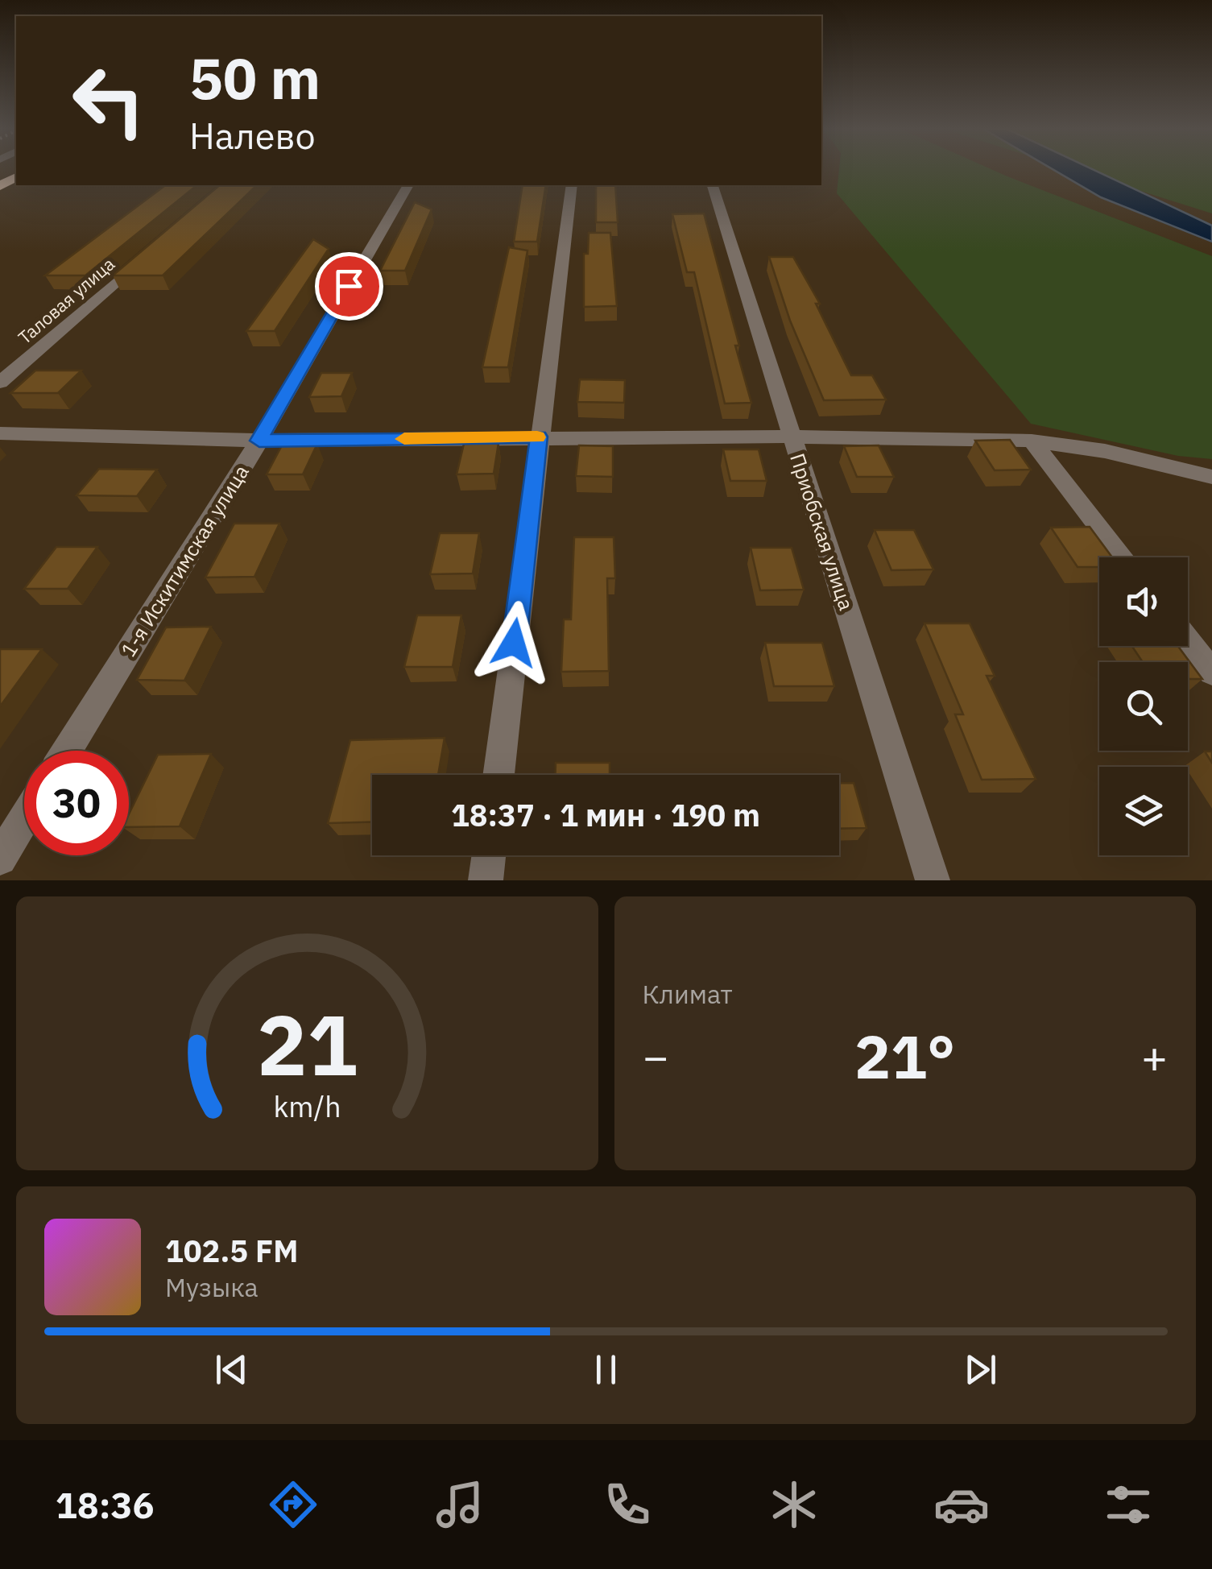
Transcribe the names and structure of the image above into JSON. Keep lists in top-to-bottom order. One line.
{"streets":{"street":["Таловая улица","Приобская улица","1-я Искитимская улица"]},"page":{"turn":["50 m","Налево"],"limit":"30","trip":"18:37 · 1 мин · 190 m","tile":"Климат","heat":["−","21°","+"],"song":["102.5 FM","Музыка"],"tabs":"18:36","gauge":["21","km/h"]}}
